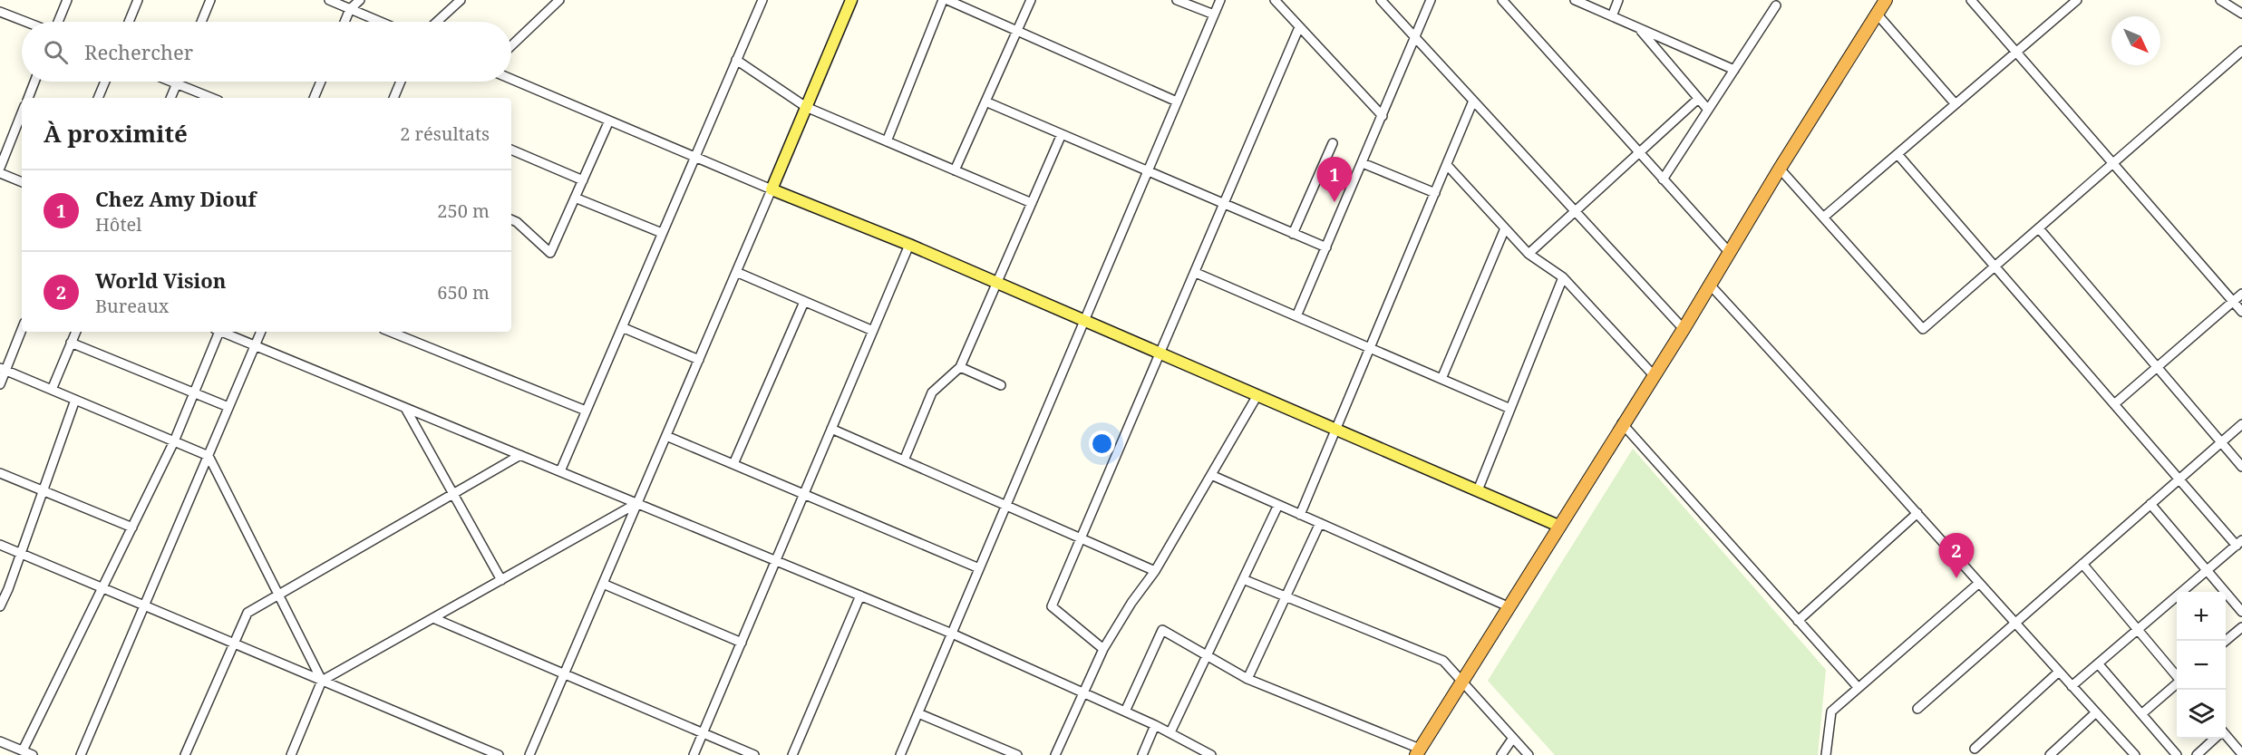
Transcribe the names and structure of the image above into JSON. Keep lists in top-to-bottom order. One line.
{"north":"bottom right","page":{"search":"Rechercher","heading":["À proximité","2 résultats"],"pins":["1","2"],"list":[{"mark":"1","name":"Chez Amy Diouf","note":"Hôtel","value":"250 m"},{"mark":"2","name":"World Vision","note":"Bureaux","value":"650 m"}],"map_buttons":["+","−"]}}
